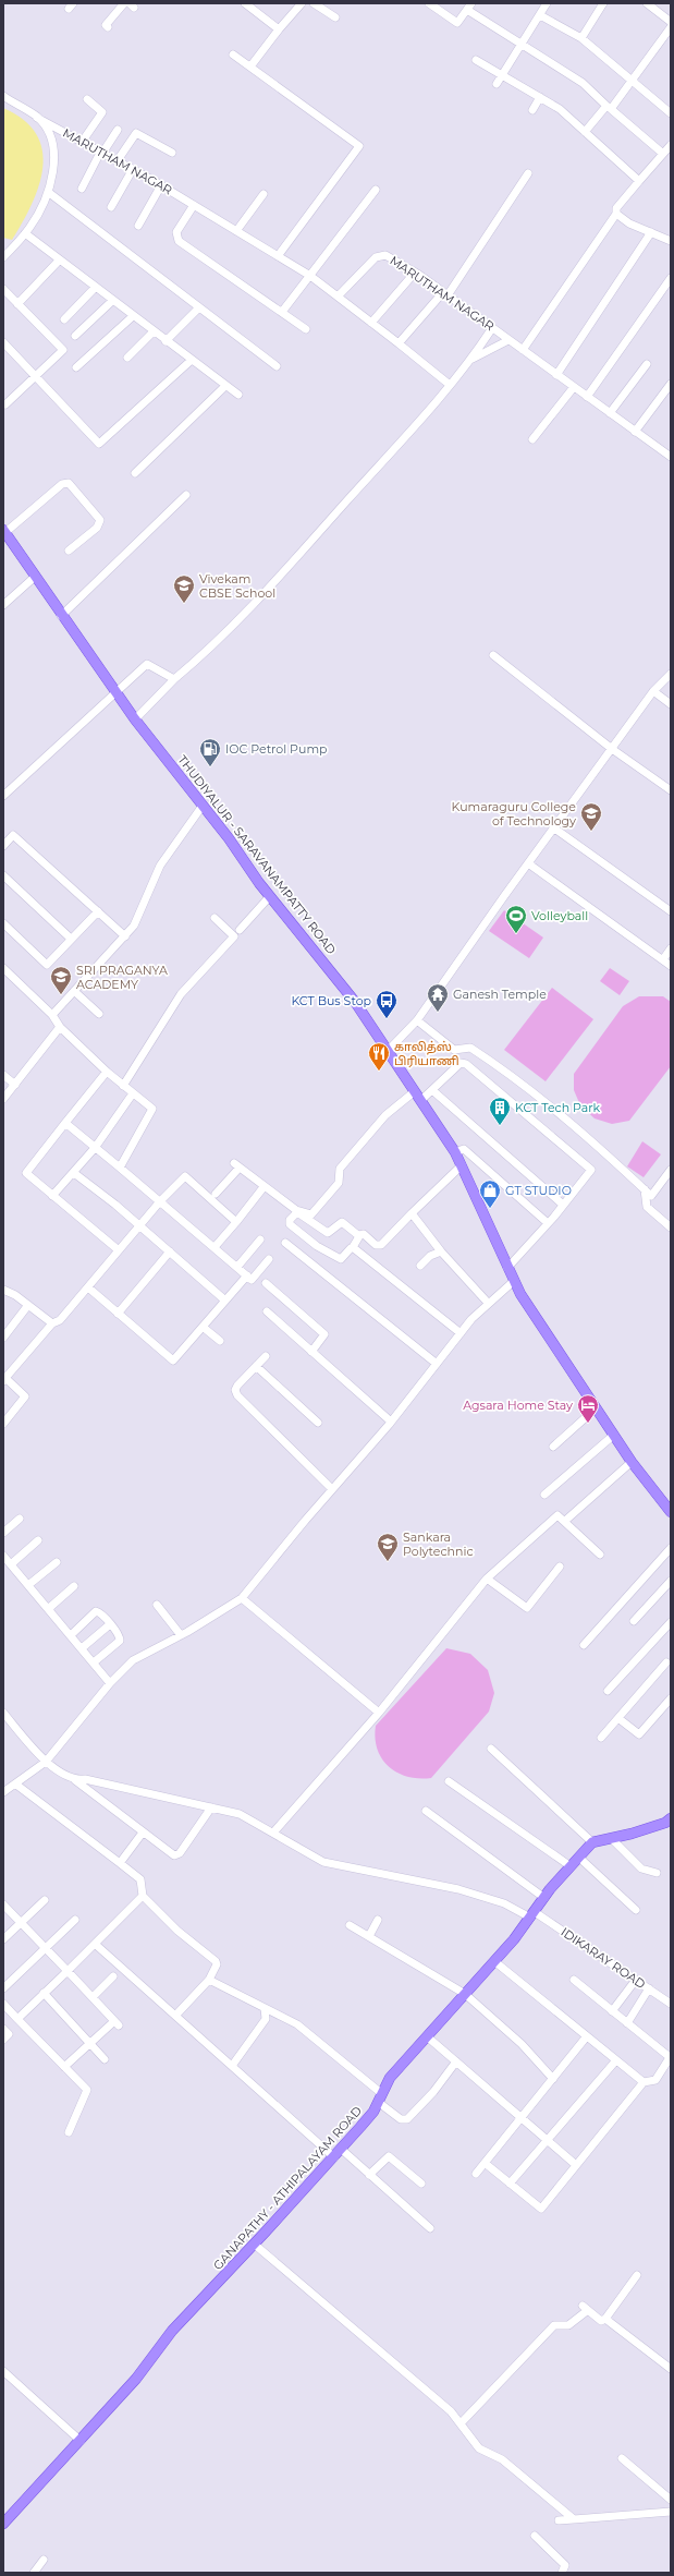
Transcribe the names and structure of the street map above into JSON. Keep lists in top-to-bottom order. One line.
{"streets":{"main road":["THUDIYALUR - SARAVANAMPATTY ROAD","GANAPATHY - ATHIPALAYAM ROAD"],"street":["MARUTHAM NAGAR","IDIKARAY ROAD"]},"crossings":[["IDIKARAY ROAD","GANAPATHY - ATHIPALAYAM ROAD"]],"places":{"school or university":["Vivekam CBSE School","Kumaraguru College of Technology","SRI PRAGANYA ACADEMY","Sankara Polytechnic"],"fuel station":["IOC Petrol Pump"],"sports":["Volleyball"],"temple":["Ganesh Temple"],"bus stop":["KCT Bus Stop"],"restaurant":["காலித்ஸ் பிரியாணி"],"building":["KCT Tech Park"],"shop":["GT STUDIO"],"hotel":["Agsara Home Stay"]}}
